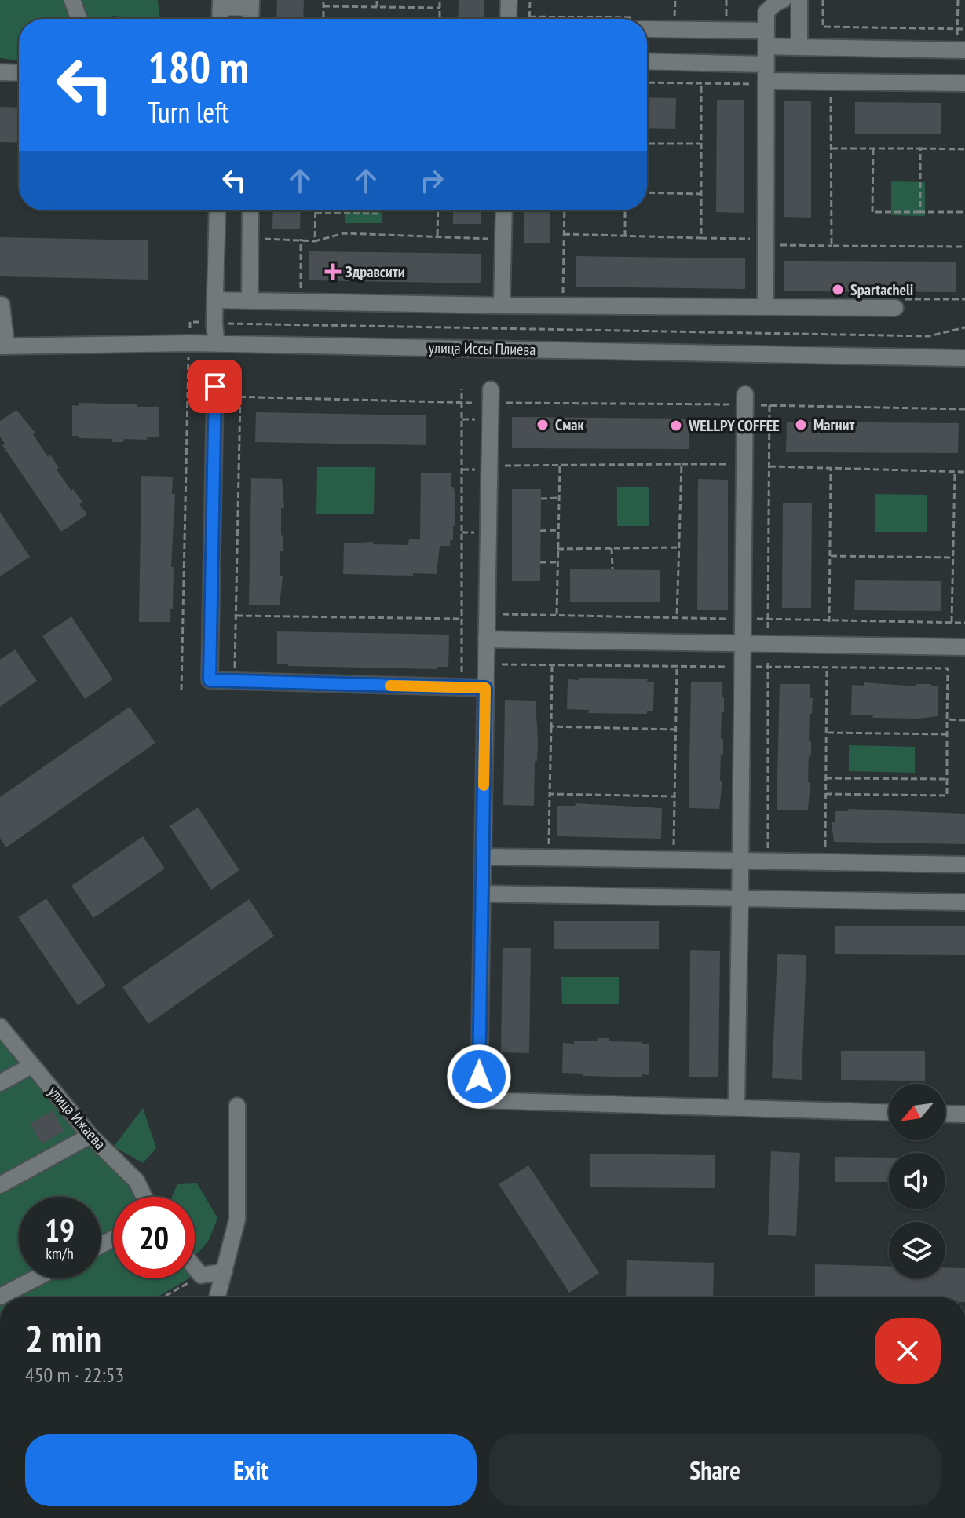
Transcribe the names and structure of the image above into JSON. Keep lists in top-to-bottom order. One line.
{"streets":{"street":["улица Иссы Плиева","улица Ижаева"]},"places":{"health":["Здравсити"],"other":["Spartacheli","Смак","Магнит","WELLPY COFFEE"]},"north":"bottom left","page":{"turn":["180 m","Turn left"],"speed":"19 km/h","limit":"20","heading":["2 min","450 m · 22:53"],"buttons":["Exit","Share"]}}
